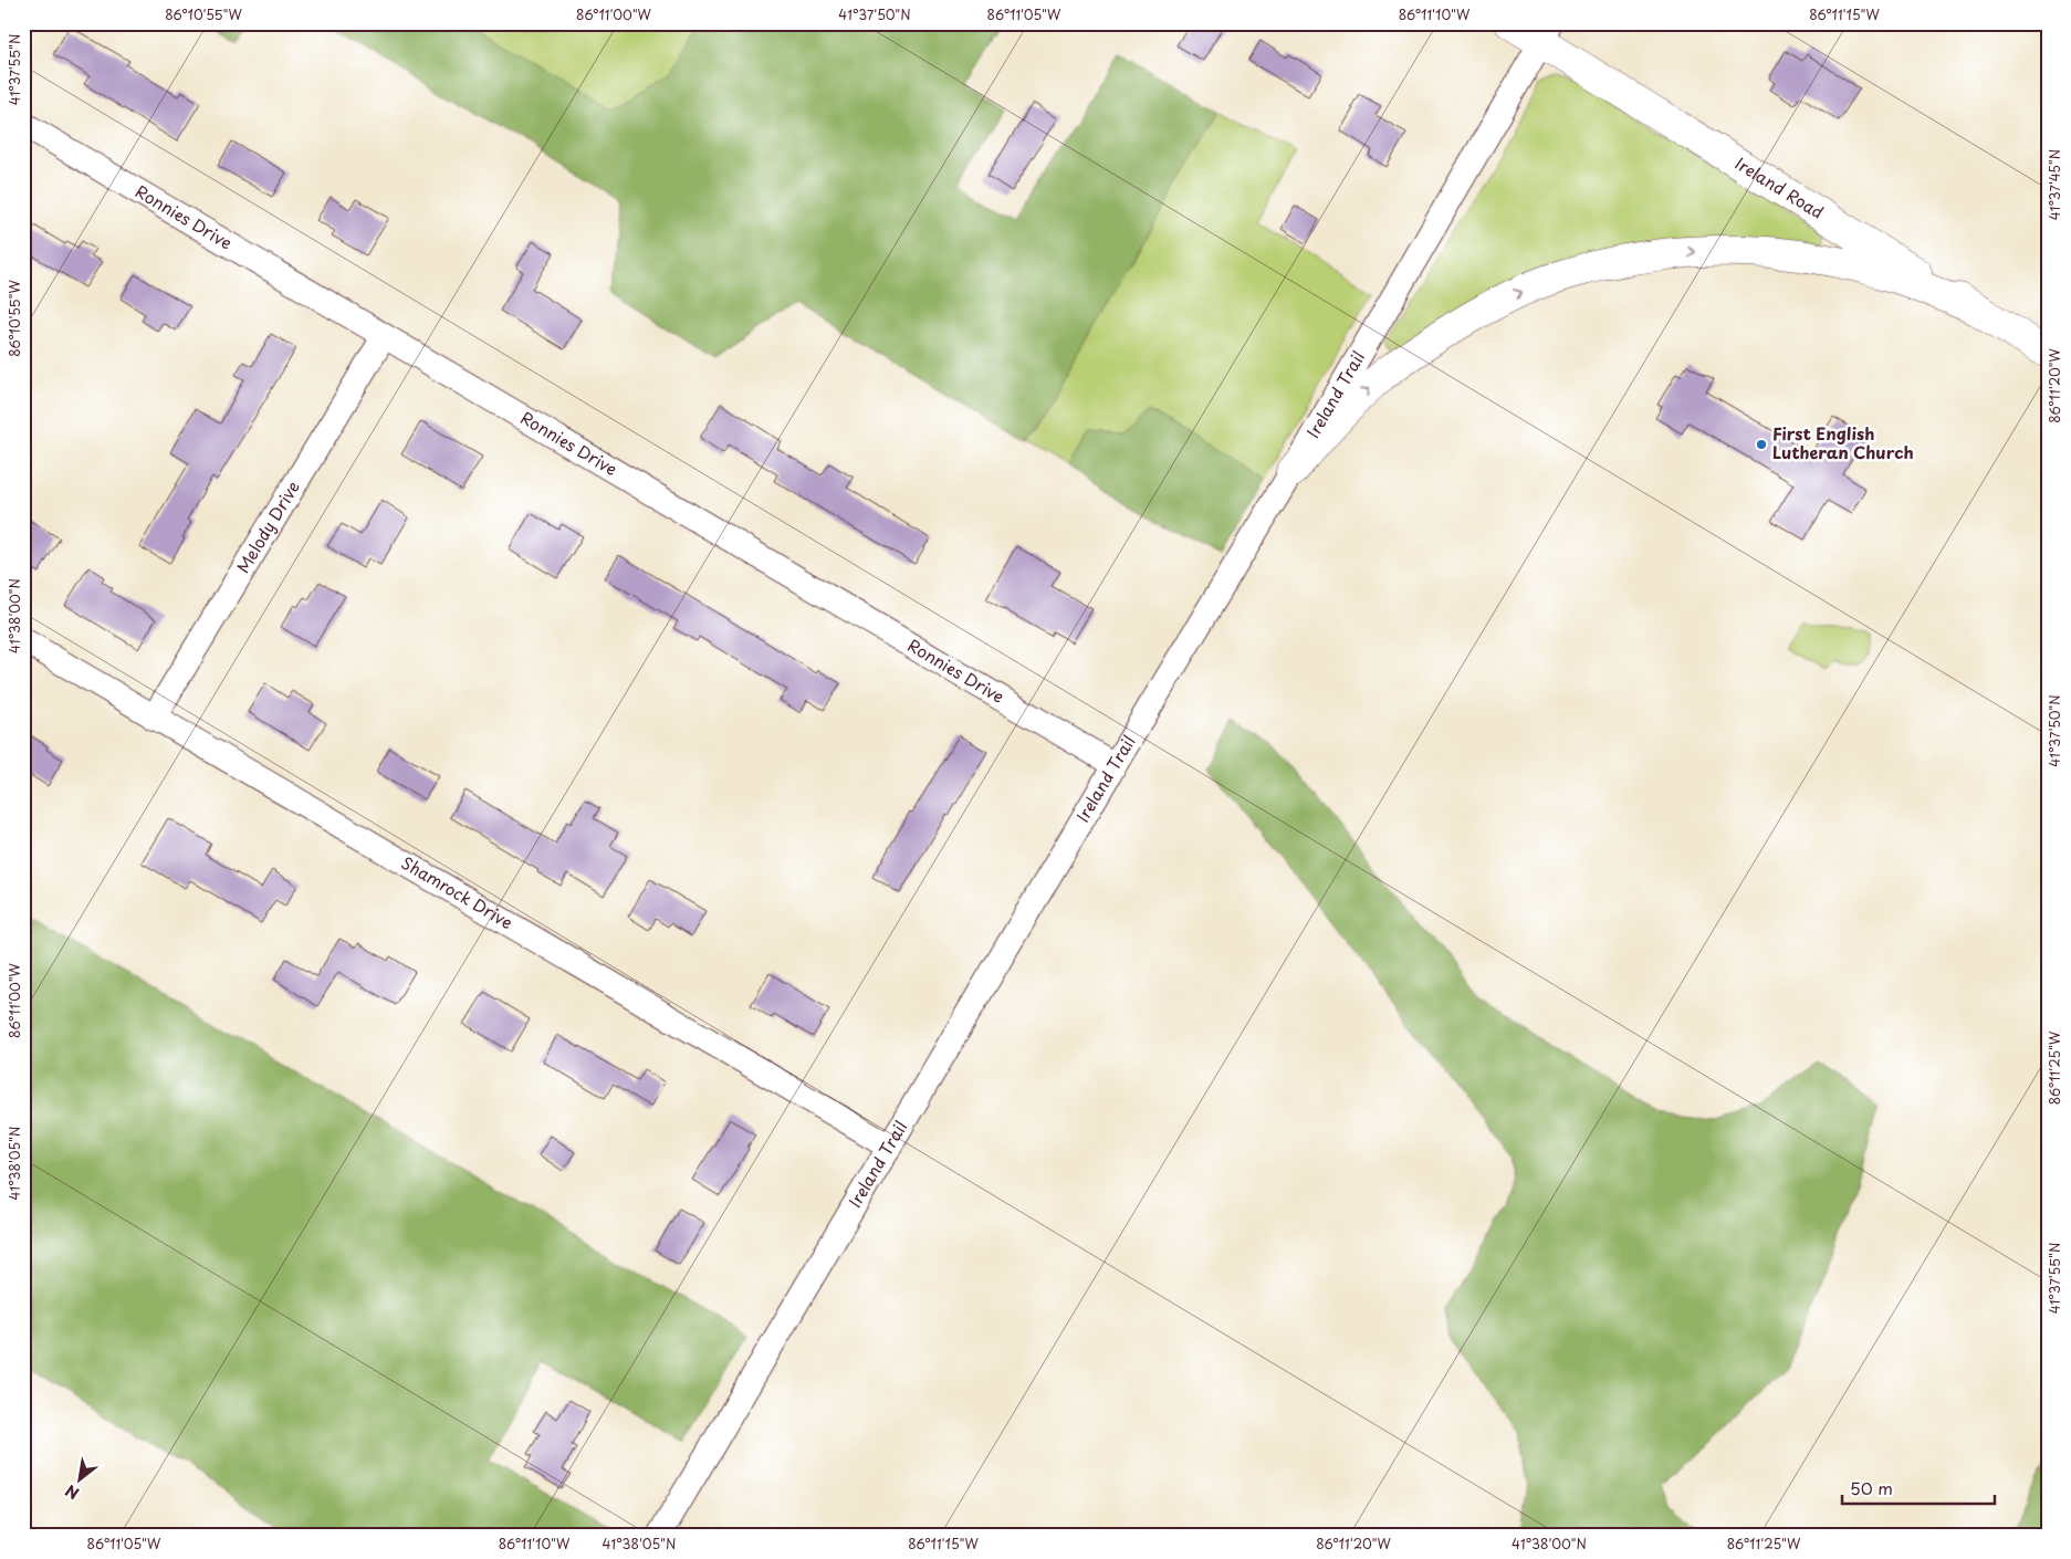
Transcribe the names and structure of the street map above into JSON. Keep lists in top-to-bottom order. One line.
{"streets":{"main road":["Ireland Road"],"street":["Ronnies Drive","Ireland Trail","Melody Drive","Shamrock Drive"]},"crossings":[["Ireland Road","Ireland Trail"],["Ronnies Drive","Ireland Trail"],["Ronnies Drive","Melody Drive"],["Ireland Trail","Shamrock Drive"],["Melody Drive","Shamrock Drive"]],"places":["First English Lutheran Church"],"scale_bar":"50 m","north":"bottom left","coordinates":["86°10'55\"W","86°11'00\"W","41°37'50\"N","86°11'05\"W","86°11'10\"W","86°11'15\"W","41°37'55\"N","41°37'45\"N","86°11'20\"W","41°38'00\"N","86°11'25\"W","41°38'05\"N"]}
